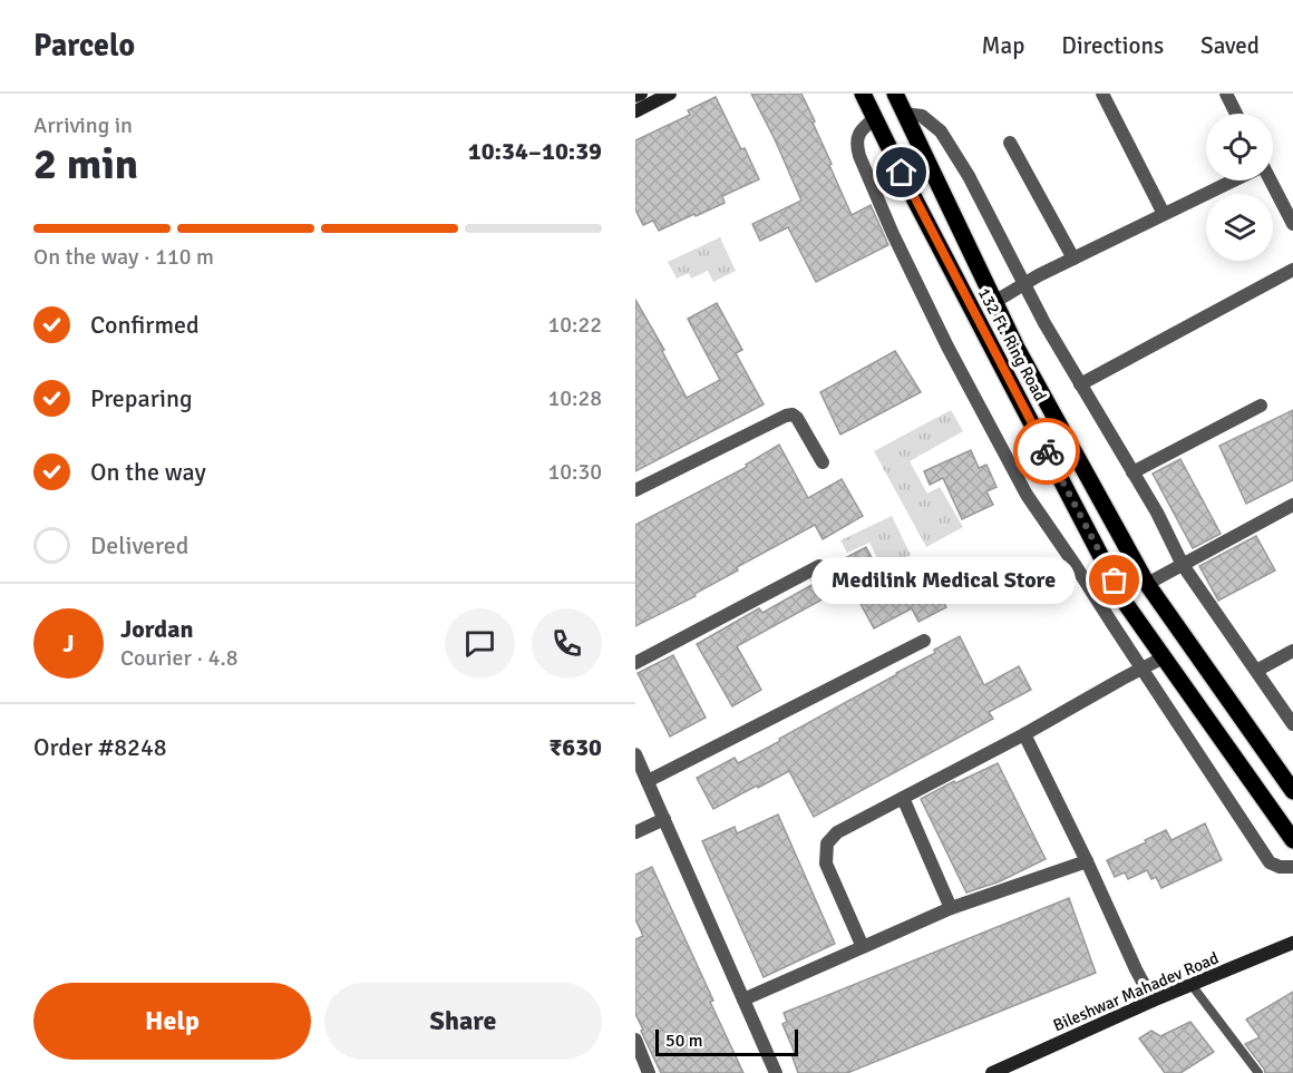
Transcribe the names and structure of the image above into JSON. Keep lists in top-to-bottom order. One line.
{"streets":{"main road":["132 Ft. Ring Road"],"street":["Bileshwar Mahadev Road"]},"places":["Medilink Medical Store"],"scale_bar":"50 m","page":{"header":"Parcelo","nav":["Map","Directions","Saved"],"heading":["2 min","Arriving in","10:34–10:39"],"panel":["Jordan","Courier · 4.8","Order #8248","₹630"],"bar":"On the way · 110 m","list":[["Confirmed","10:22"],["Preparing","10:28"],["On the way","10:30"],"Delivered"],"bubble":"Medilink Medical Store","round":"J","buttons":["Help","Share"],"scale":"50 m"}}
